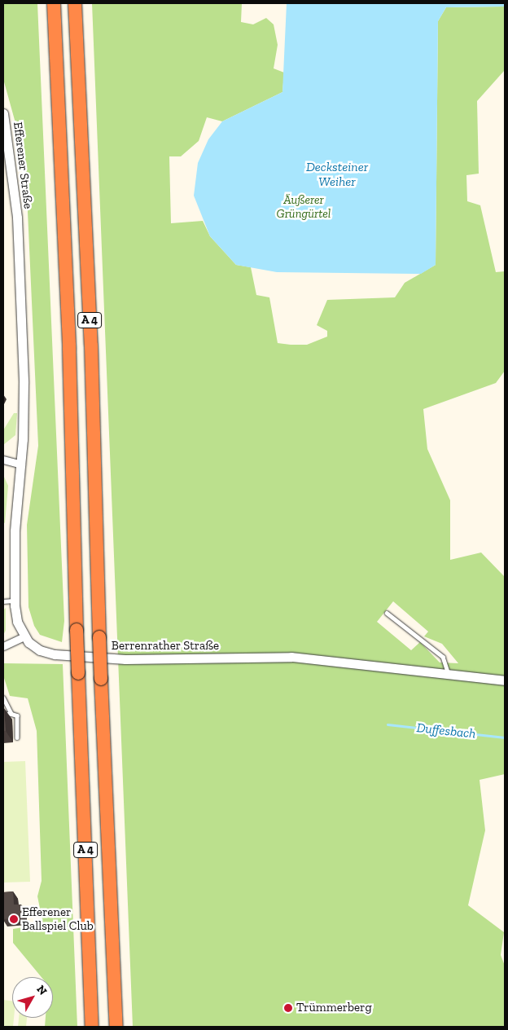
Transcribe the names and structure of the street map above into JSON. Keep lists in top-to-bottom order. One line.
{"streets":{"highway":["A 4"],"street":["Efferener Straße","Berrenrather Straße"]},"crossings":[["Efferener Straße","Berrenrather Straße"]],"water":["Decksteiner Weiher","Duffesbach"],"parks":["Äußerer Grüngürtel"],"places":["Efferener Ballspiel Club","Trümmerberg"],"north":"top right"}
